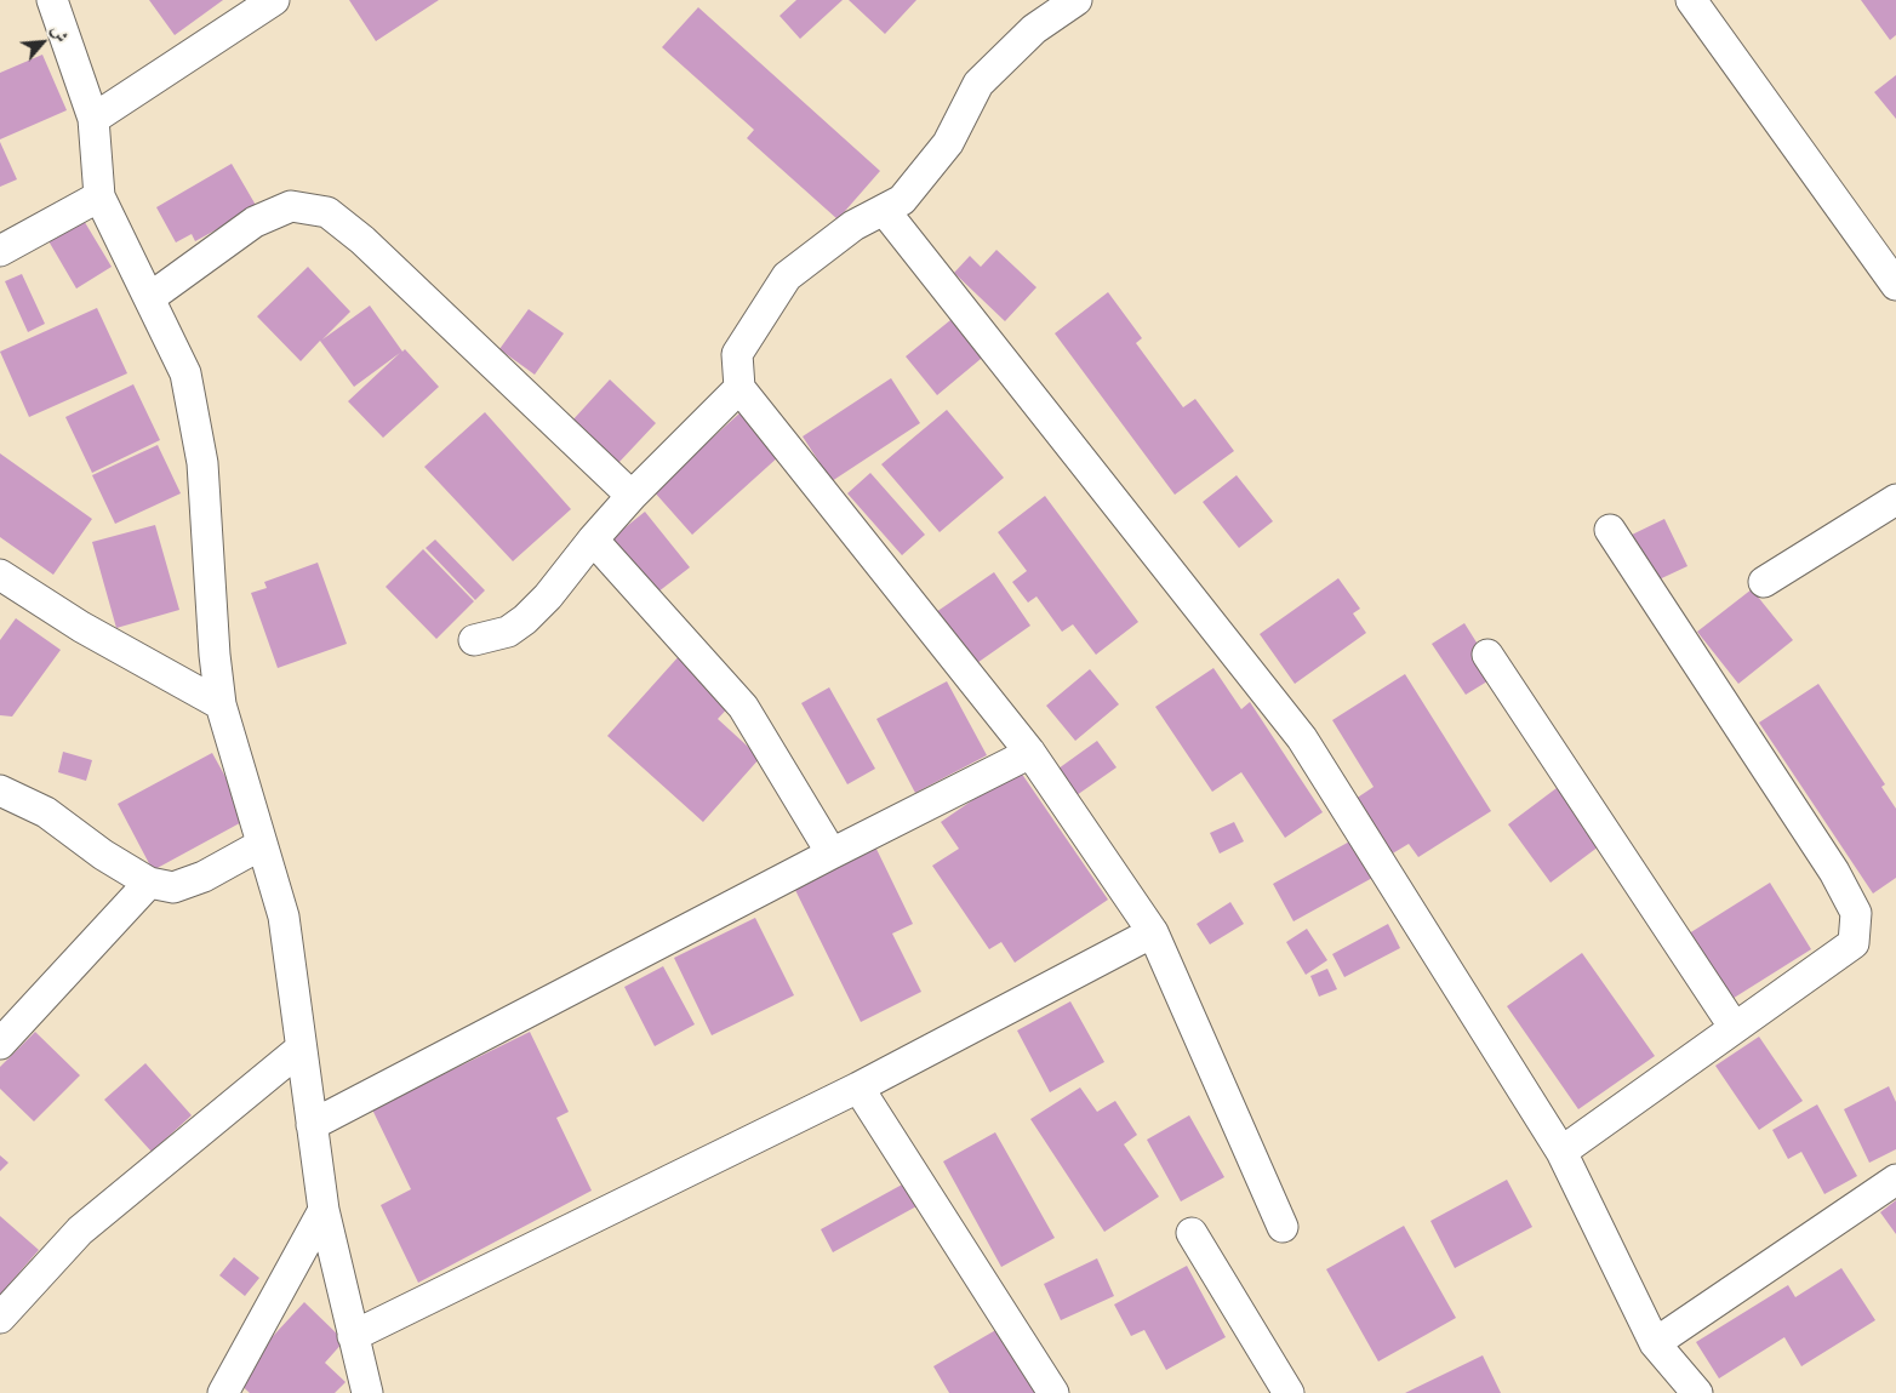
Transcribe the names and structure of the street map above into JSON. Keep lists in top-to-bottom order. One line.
{"north":"top right"}
